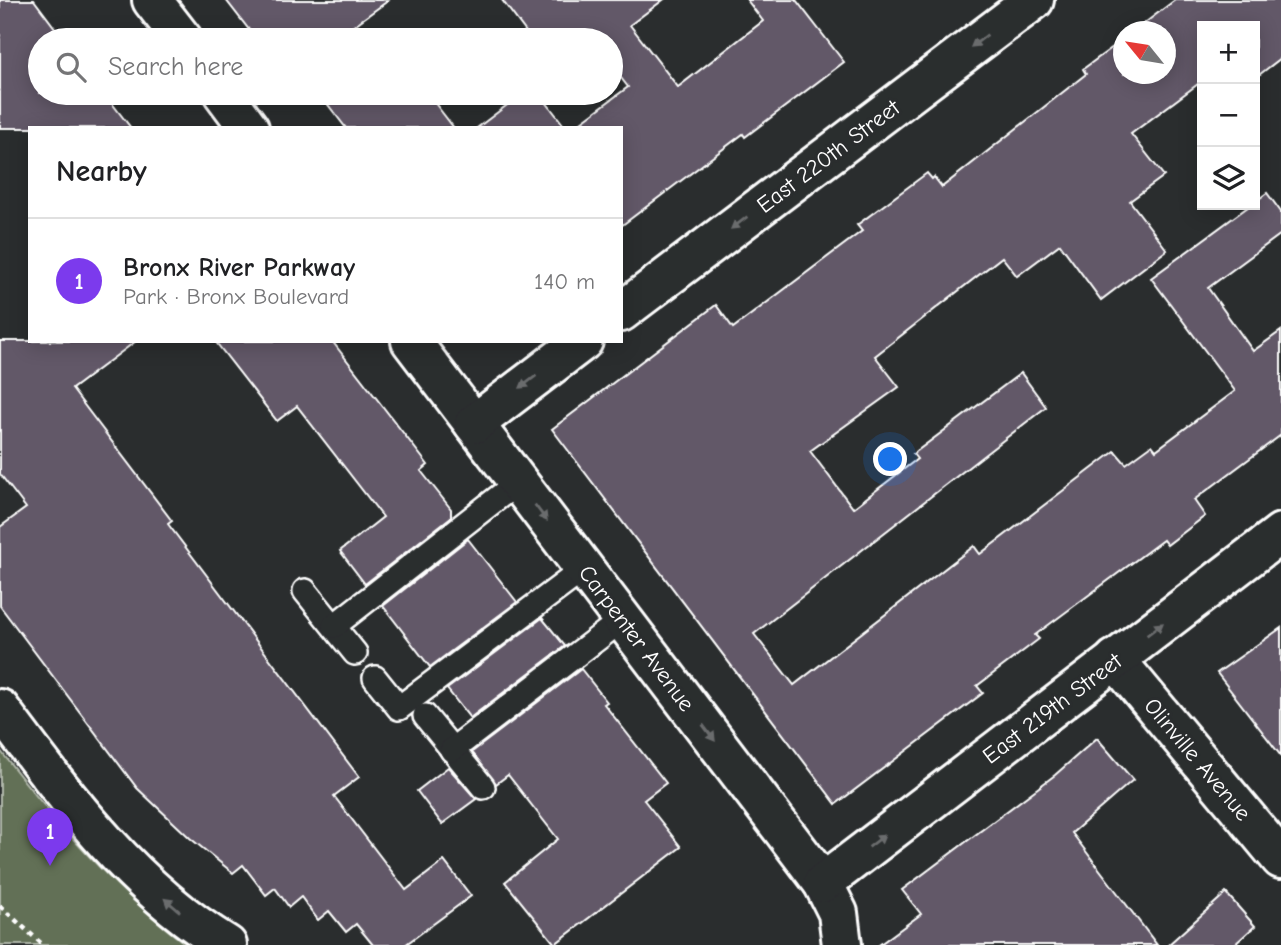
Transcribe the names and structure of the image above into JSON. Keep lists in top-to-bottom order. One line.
{"streets":{"street":["East 220th Street","Carpenter Avenue","East 219th Street","Olinville Avenue"]},"crossings":[["Carpenter Avenue","East 219th Street"],["East 219th Street","Olinville Avenue"]],"one_way":["East 220th Street","Carpenter Avenue","East 219th Street"],"north":"top left","page":{"map_buttons":["+","−"],"search":"Search here","heading":"Nearby","list":[{"mark":"1","name":"Bronx River Parkway","note":"Park · Bronx Boulevard","value":"140 m"}],"pins":"1"}}
